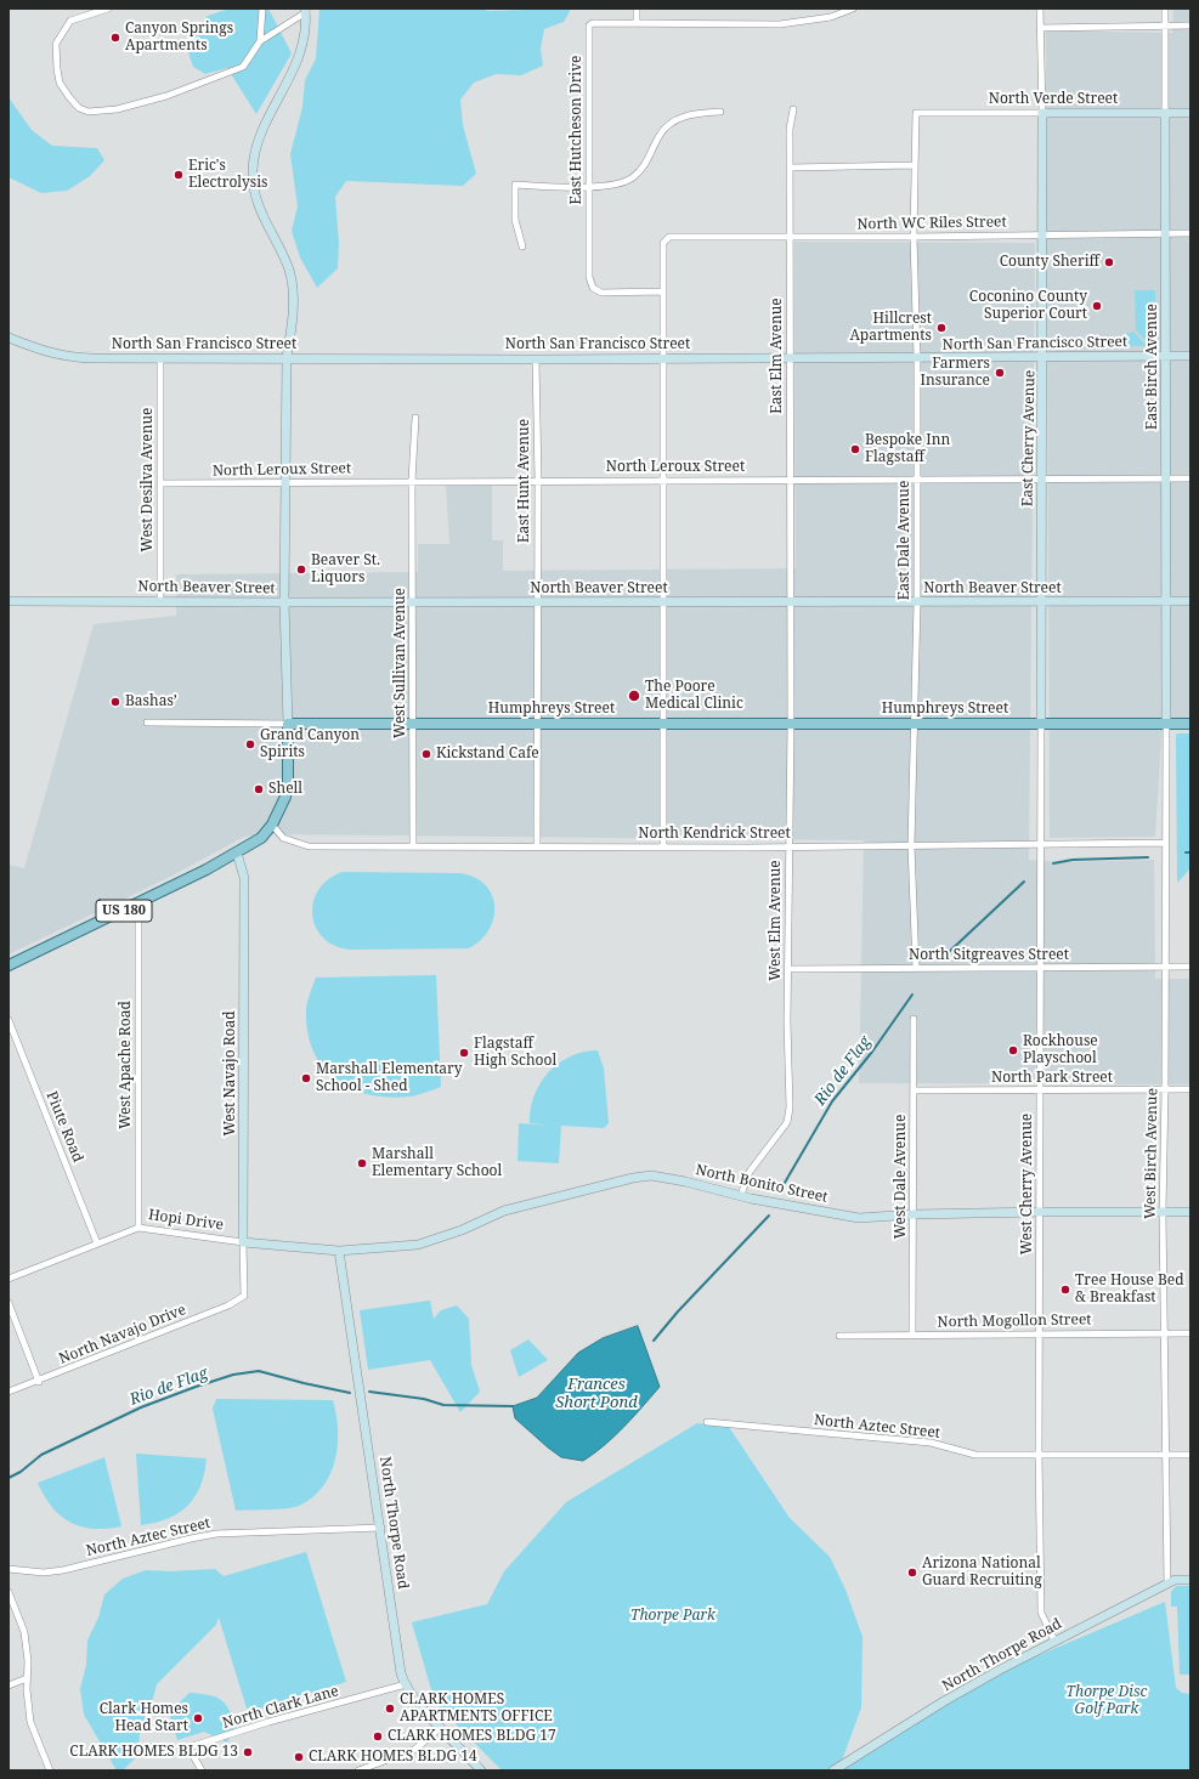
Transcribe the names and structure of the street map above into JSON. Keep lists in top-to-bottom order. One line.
{"streets":{"main road":["Humphreys Street","US 180"],"street":["North Verde Street","East Hutcheson Drive","North WC Riles Street","North San Francisco Street","East Elm Avenue","East Birch Avenue","East Cherry Avenue","North Leroux Street","West Desilva Avenue","East Hunt Avenue","East Dale Avenue","North Beaver Street","West Sullivan Avenue","North Kendrick Street","West Elm Avenue","North Sitgreaves Street","West Apache Road","West Navajo Road","North Park Street","Piute Road","West Birch Avenue","West Dale Avenue","North Bonito Street","West Cherry Avenue","Hopi Drive","North Mogollon Street","North Navajo Drive","North Aztec Street","North Thorpe Road","North Clark Lane"]},"crossings":[["North Verde Street","East Birch Avenue"],["North Verde Street","East Cherry Avenue"],["North Verde Street","East Dale Avenue"],["East Hutcheson Drive","North WC Riles Street"],["North WC Riles Street","East Elm Avenue"],["North WC Riles Street","East Birch Avenue"],["North WC Riles Street","East Cherry Avenue"],["North WC Riles Street","East Dale Avenue"],["North San Francisco Street","East Elm Avenue"],["North San Francisco Street","East Birch Avenue"],["North San Francisco Street","East Cherry Avenue"],["North San Francisco Street","West Desilva Avenue"],["North San Francisco Street","East Hunt Avenue"],["North San Francisco Street","East Dale Avenue"],["East Elm Avenue","North Leroux Street"],["East Elm Avenue","North Beaver Street"],["East Elm Avenue","West Elm Avenue"],["East Birch Avenue","North Leroux Street"],["East Birch Avenue","North Beaver Street"],["East Birch Avenue","Humphreys Street"],["East Birch Avenue","West Birch Avenue"],["East Cherry Avenue","North Leroux Street"],["East Cherry Avenue","North Beaver Street"],["East Cherry Avenue","Humphreys Street"],["East Cherry Avenue","West Cherry Avenue"],["North Leroux Street","West Desilva Avenue"],["North Leroux Street","East Hunt Avenue"],["North Leroux Street","East Dale Avenue"],["North Leroux Street","West Sullivan Avenue"],["West Desilva Avenue","North Beaver Street"],["East Hunt Avenue","North Beaver Street"],["East Hunt Avenue","Humphreys Street"],["East Hunt Avenue","North Kendrick Street"],["East Dale Avenue","North Beaver Street"],["East Dale Avenue","Humphreys Street"],["East Dale Avenue","North Kendrick Street"],["East Dale Avenue","North Sitgreaves Street"],["North Beaver Street","West Sullivan Avenue"],["North Beaver Street","West Elm Avenue"],["West Sullivan Avenue","Humphreys Street"],["West Sullivan Avenue","North Kendrick Street"],["Humphreys Street","US 180"],["Humphreys Street","West Elm Avenue"],["Humphreys Street","West Birch Avenue"],["Humphreys Street","West Cherry Avenue"],["North Kendrick Street","US 180"],["North Kendrick Street","West Elm Avenue"],["North Kendrick Street","West Birch Avenue"],["North Kendrick Street","West Cherry Avenue"],["US 180","West Apache Road"],["US 180","West Navajo Road"],["West Elm Avenue","North Sitgreaves Street"],["West Elm Avenue","North Bonito Street"],["North Sitgreaves Street","West Birch Avenue"],["North Sitgreaves Street","West Cherry Avenue"],["West Apache Road","Hopi Drive"],["West Navajo Road","Hopi Drive"],["West Navajo Road","North Navajo Drive"],["North Park Street","West Birch Avenue"],["North Park Street","West Dale Avenue"],["North Park Street","West Cherry Avenue"],["Piute Road","Hopi Drive"],["West Birch Avenue","North Bonito Street"],["West Birch Avenue","North Mogollon Street"],["West Birch Avenue","North Aztec Street"],["West Birch Avenue","North Thorpe Road"],["West Dale Avenue","North Bonito Street"],["West Dale Avenue","North Mogollon Street"],["North Bonito Street","West Cherry Avenue"],["North Bonito Street","Hopi Drive"],["North Bonito Street","North Thorpe Road"],["West Cherry Avenue","North Mogollon Street"],["West Cherry Avenue","North Aztec Street"],["West Cherry Avenue","North Thorpe Road"],["Hopi Drive","North Thorpe Road"],["North Aztec Street","North Thorpe Road"],["North Thorpe Road","North Clark Lane"]],"water":["Rio de Flag","Frances Short Pond"],"parks":["Thorpe Park","Thorpe Disc Golf Park"],"places":["Canyon Springs Apartments","Eric's Electrolysis","County Sheriff","Coconino County Superior Court","Hillcrest Apartments","Farmers Insurance","Bespoke Inn Flagstaff","Beaver St. Liquors","The Poore Medical Clinic","Bashas’","Grand Canyon Spirits","Kickstand Cafe","Shell","Rockhouse Playschool","Flagstaff High School","Marshall Elementary School - Shed","Marshall Elementary School","Tree House Bed & Breakfast","Arizona National Guard Recruiting","CLARK HOMES APARTMENTS OFFICE","Clark Homes Head Start","CLARK HOMES BLDG 17","CLARK HOMES BLDG 13","CLARK HOMES BLDG 14"]}
